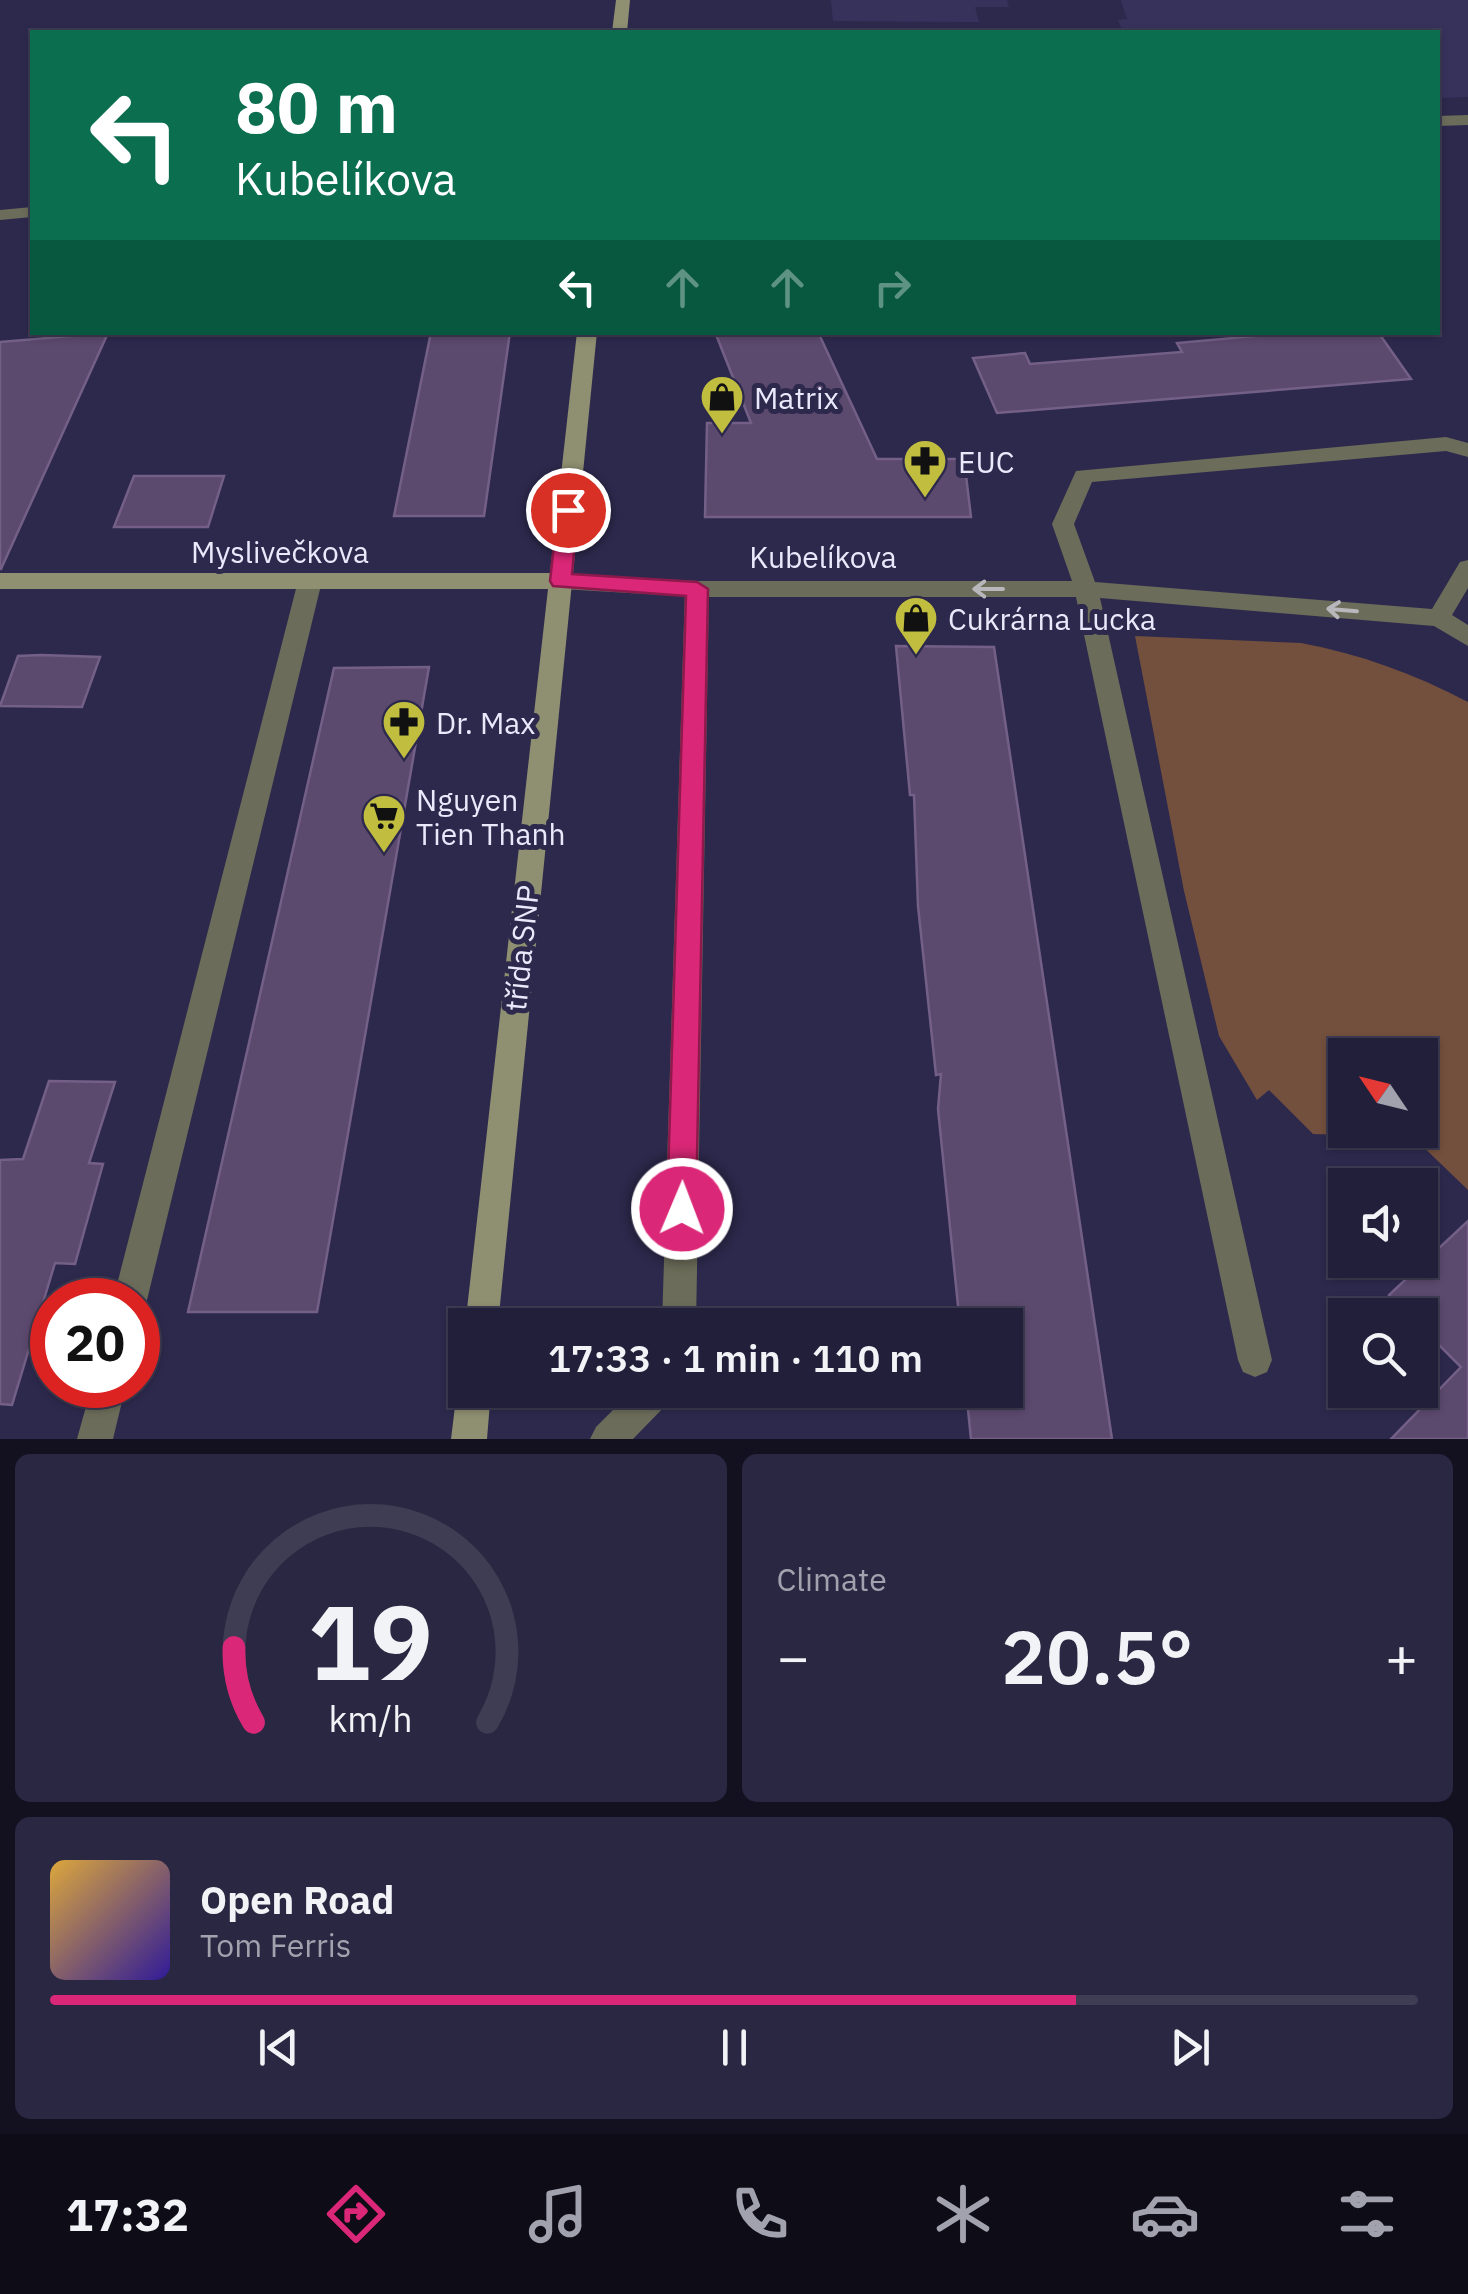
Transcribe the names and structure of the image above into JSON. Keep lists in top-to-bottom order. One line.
{"streets":{"street":["Myslivečkova","Kubelíkova","třída SNP"]},"crossings":[["Myslivečkova","Kubelíkova"],["Myslivečkova","třída SNP"],["Kubelíkova","třída SNP"]],"one_way":["Kubelíkova"],"places":{"shop":["Matrix","Cukrárna Lucka"],"pharmacy":["EUC","Dr. Max"],"supermarket":["Nguyen Tien Thanh"]},"north":"top left","page":{"turn":["80 m","Kubelíkova"],"limit":"20","trip":"17:33 · 1 min · 110 m","tile":"Climate","heat":["−","20.5°","+"],"song":["Open Road","Tom Ferris"],"tabs":"17:32","gauge":["19","km/h"]}}
